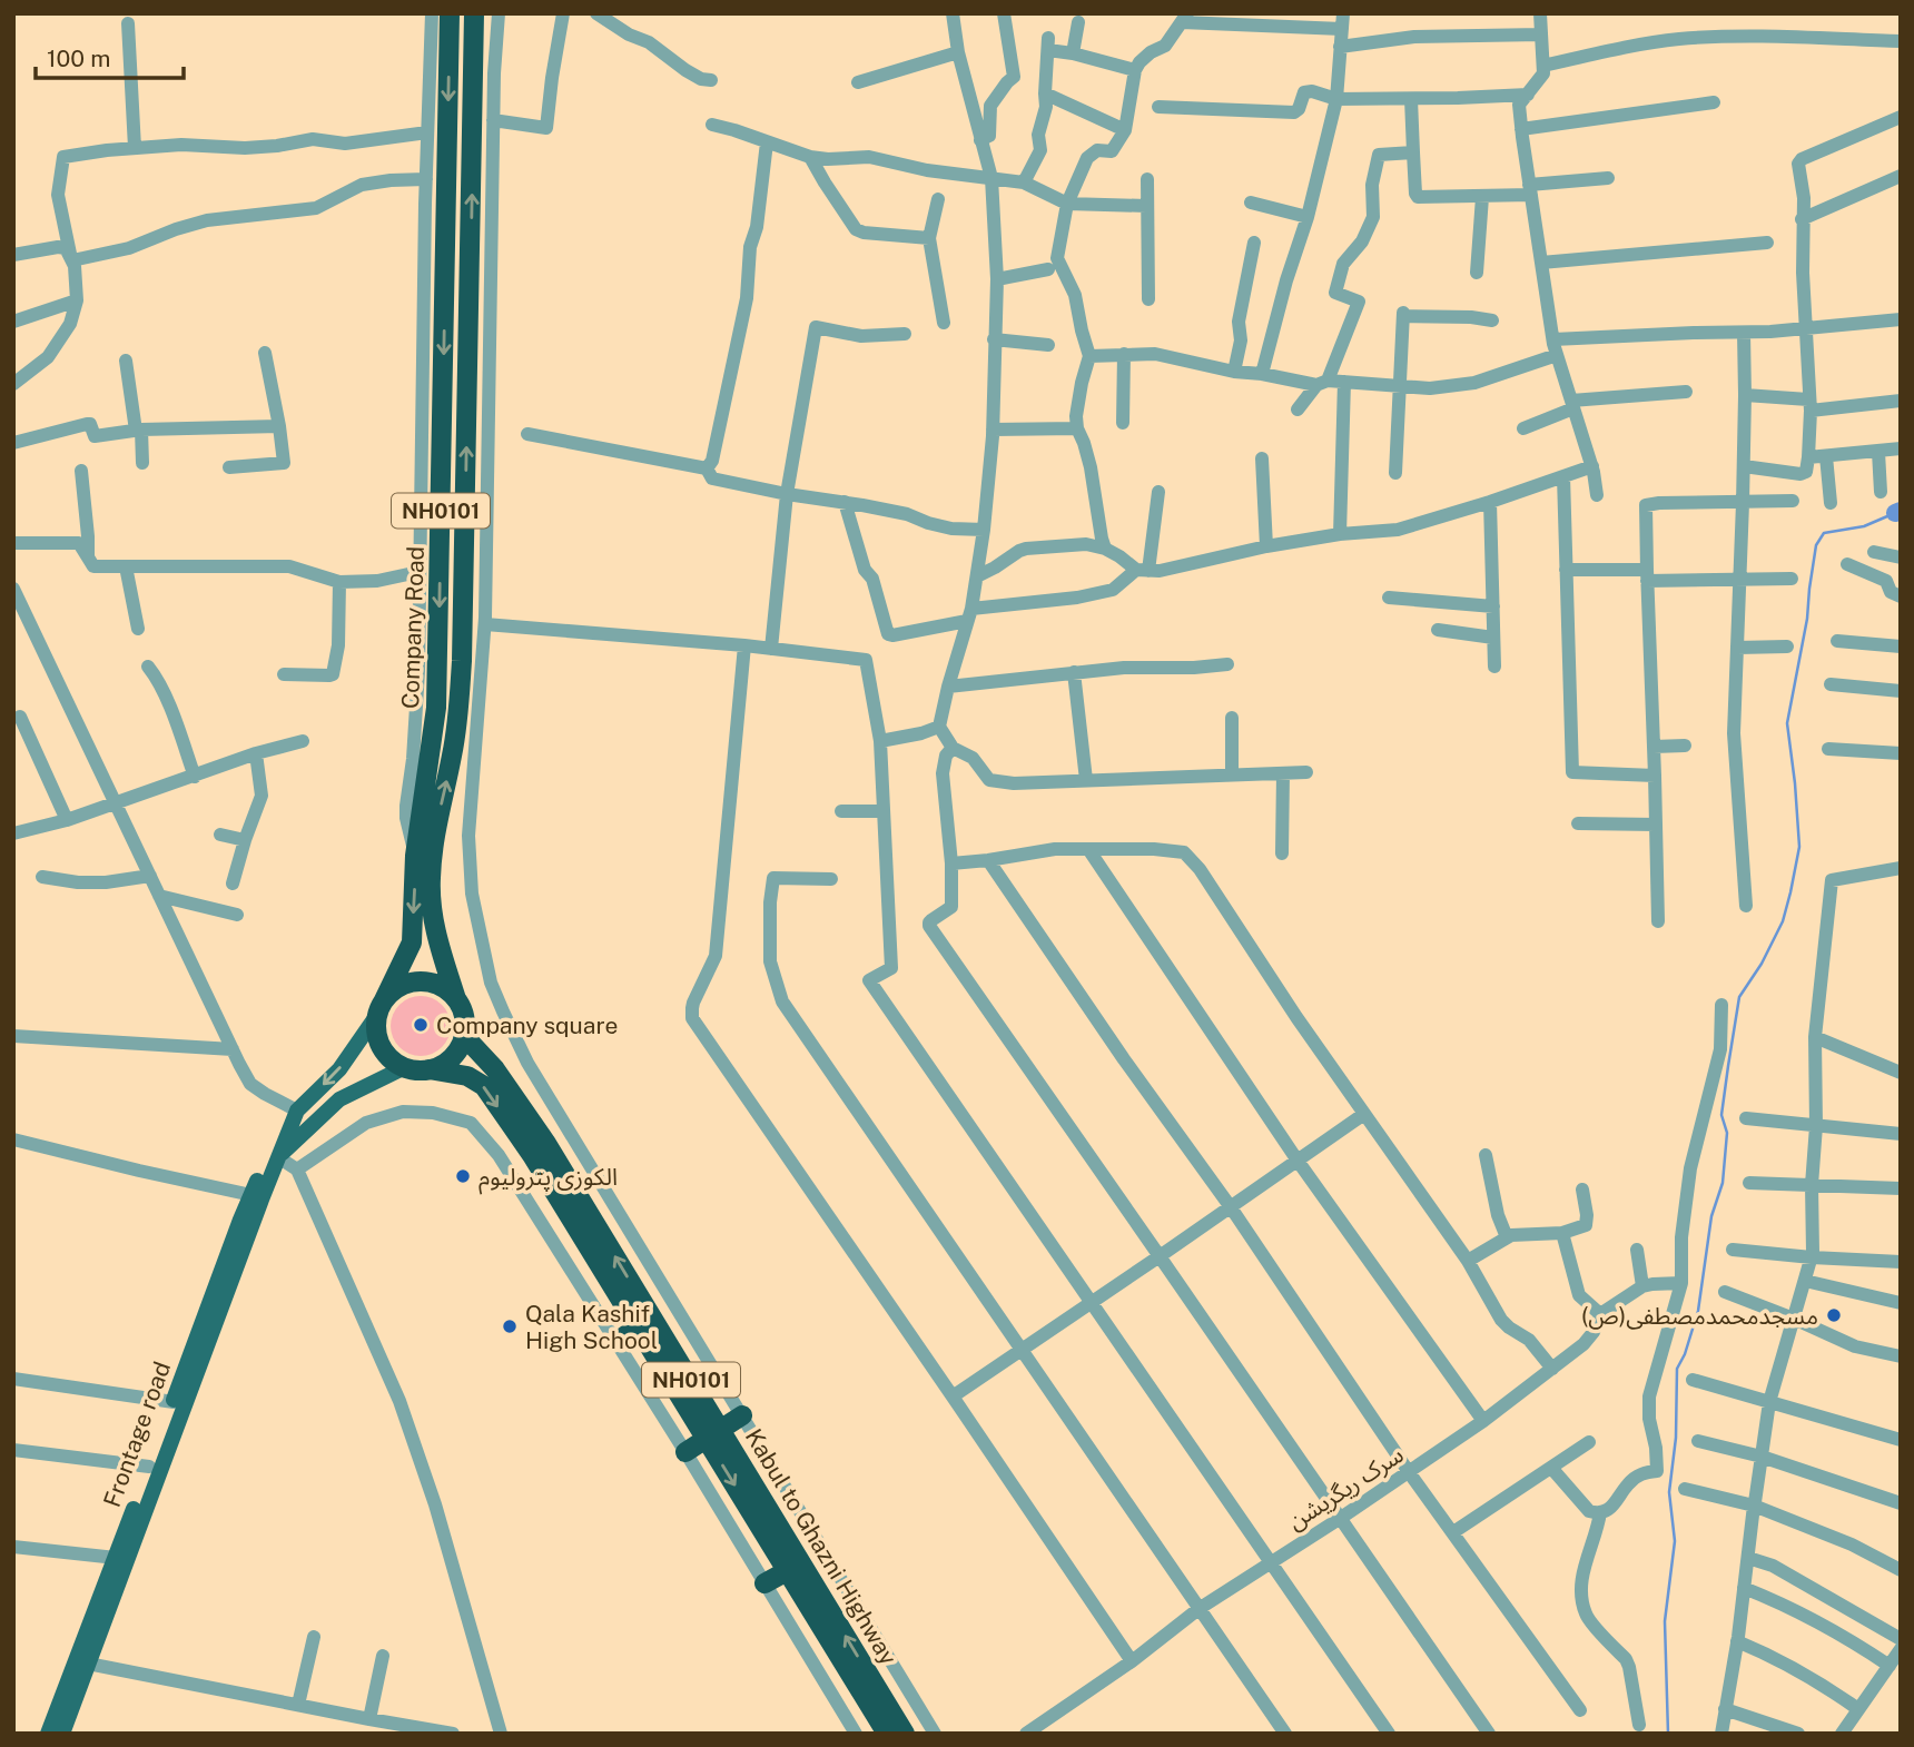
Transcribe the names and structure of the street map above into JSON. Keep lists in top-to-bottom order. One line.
{"streets":{"highway":["NH0101","Company Road","Kabul to Ghazni Highway"],"main road":["Frontage road"],"street":["سرک ریگریشن"]},"crossings":[["NH0101","Company Road"],["NH0101","Kabul to Ghazni Highway"],["Company Road","Kabul to Ghazni Highway"]],"places":["Company square","الکوزی پترولیوم","مسجدمحمدمصطفی(ص)","Qala Kashif High School"],"scale_bar":"100 m"}
